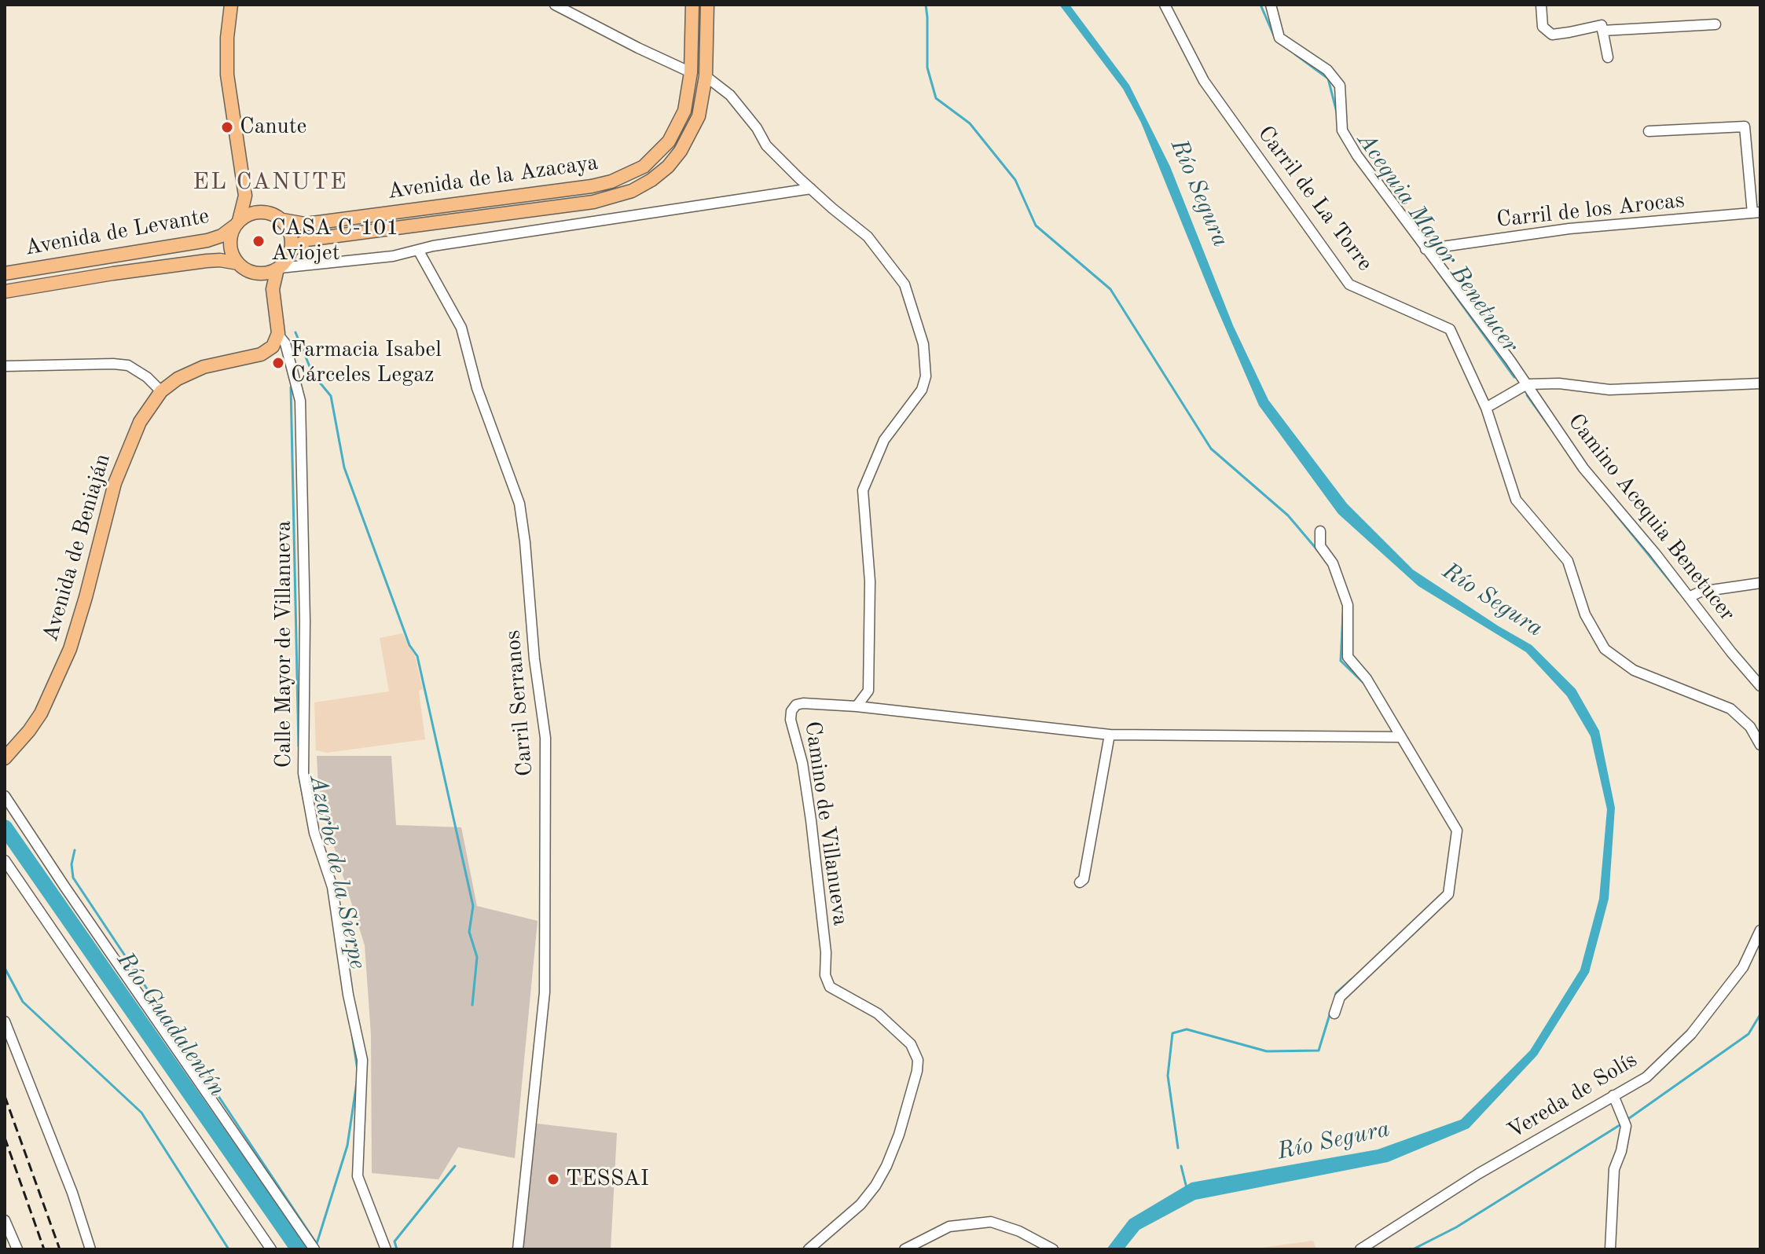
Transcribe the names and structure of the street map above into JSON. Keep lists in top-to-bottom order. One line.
{"streets":{"main road":["Avenida de la Azacaya","Avenida de Levante","Avenida de Beniaján"],"street":["Carril de La Torre","Carril de los Arocas","Camino Acequia Benetucer","Calle Mayor de Villanueva","Carril Serranos","Camino de Villanueva","Vereda de Solís"]},"crossings":[["Avenida de la Azacaya","Avenida de Levante"],["Carril de los Arocas","Camino Acequia Benetucer"],["Avenida de Beniaján","Calle Mayor de Villanueva"]],"districts":["EL CANUTE"],"water":["Río Segura","Acequia Mayor Benetucer","Azarbe de la Sierpe","Río Guadalentín"],"places":["Canute","CASA C-101 Aviojet","Farmacia Isabel Cárceles Legaz","TESSAI"]}
